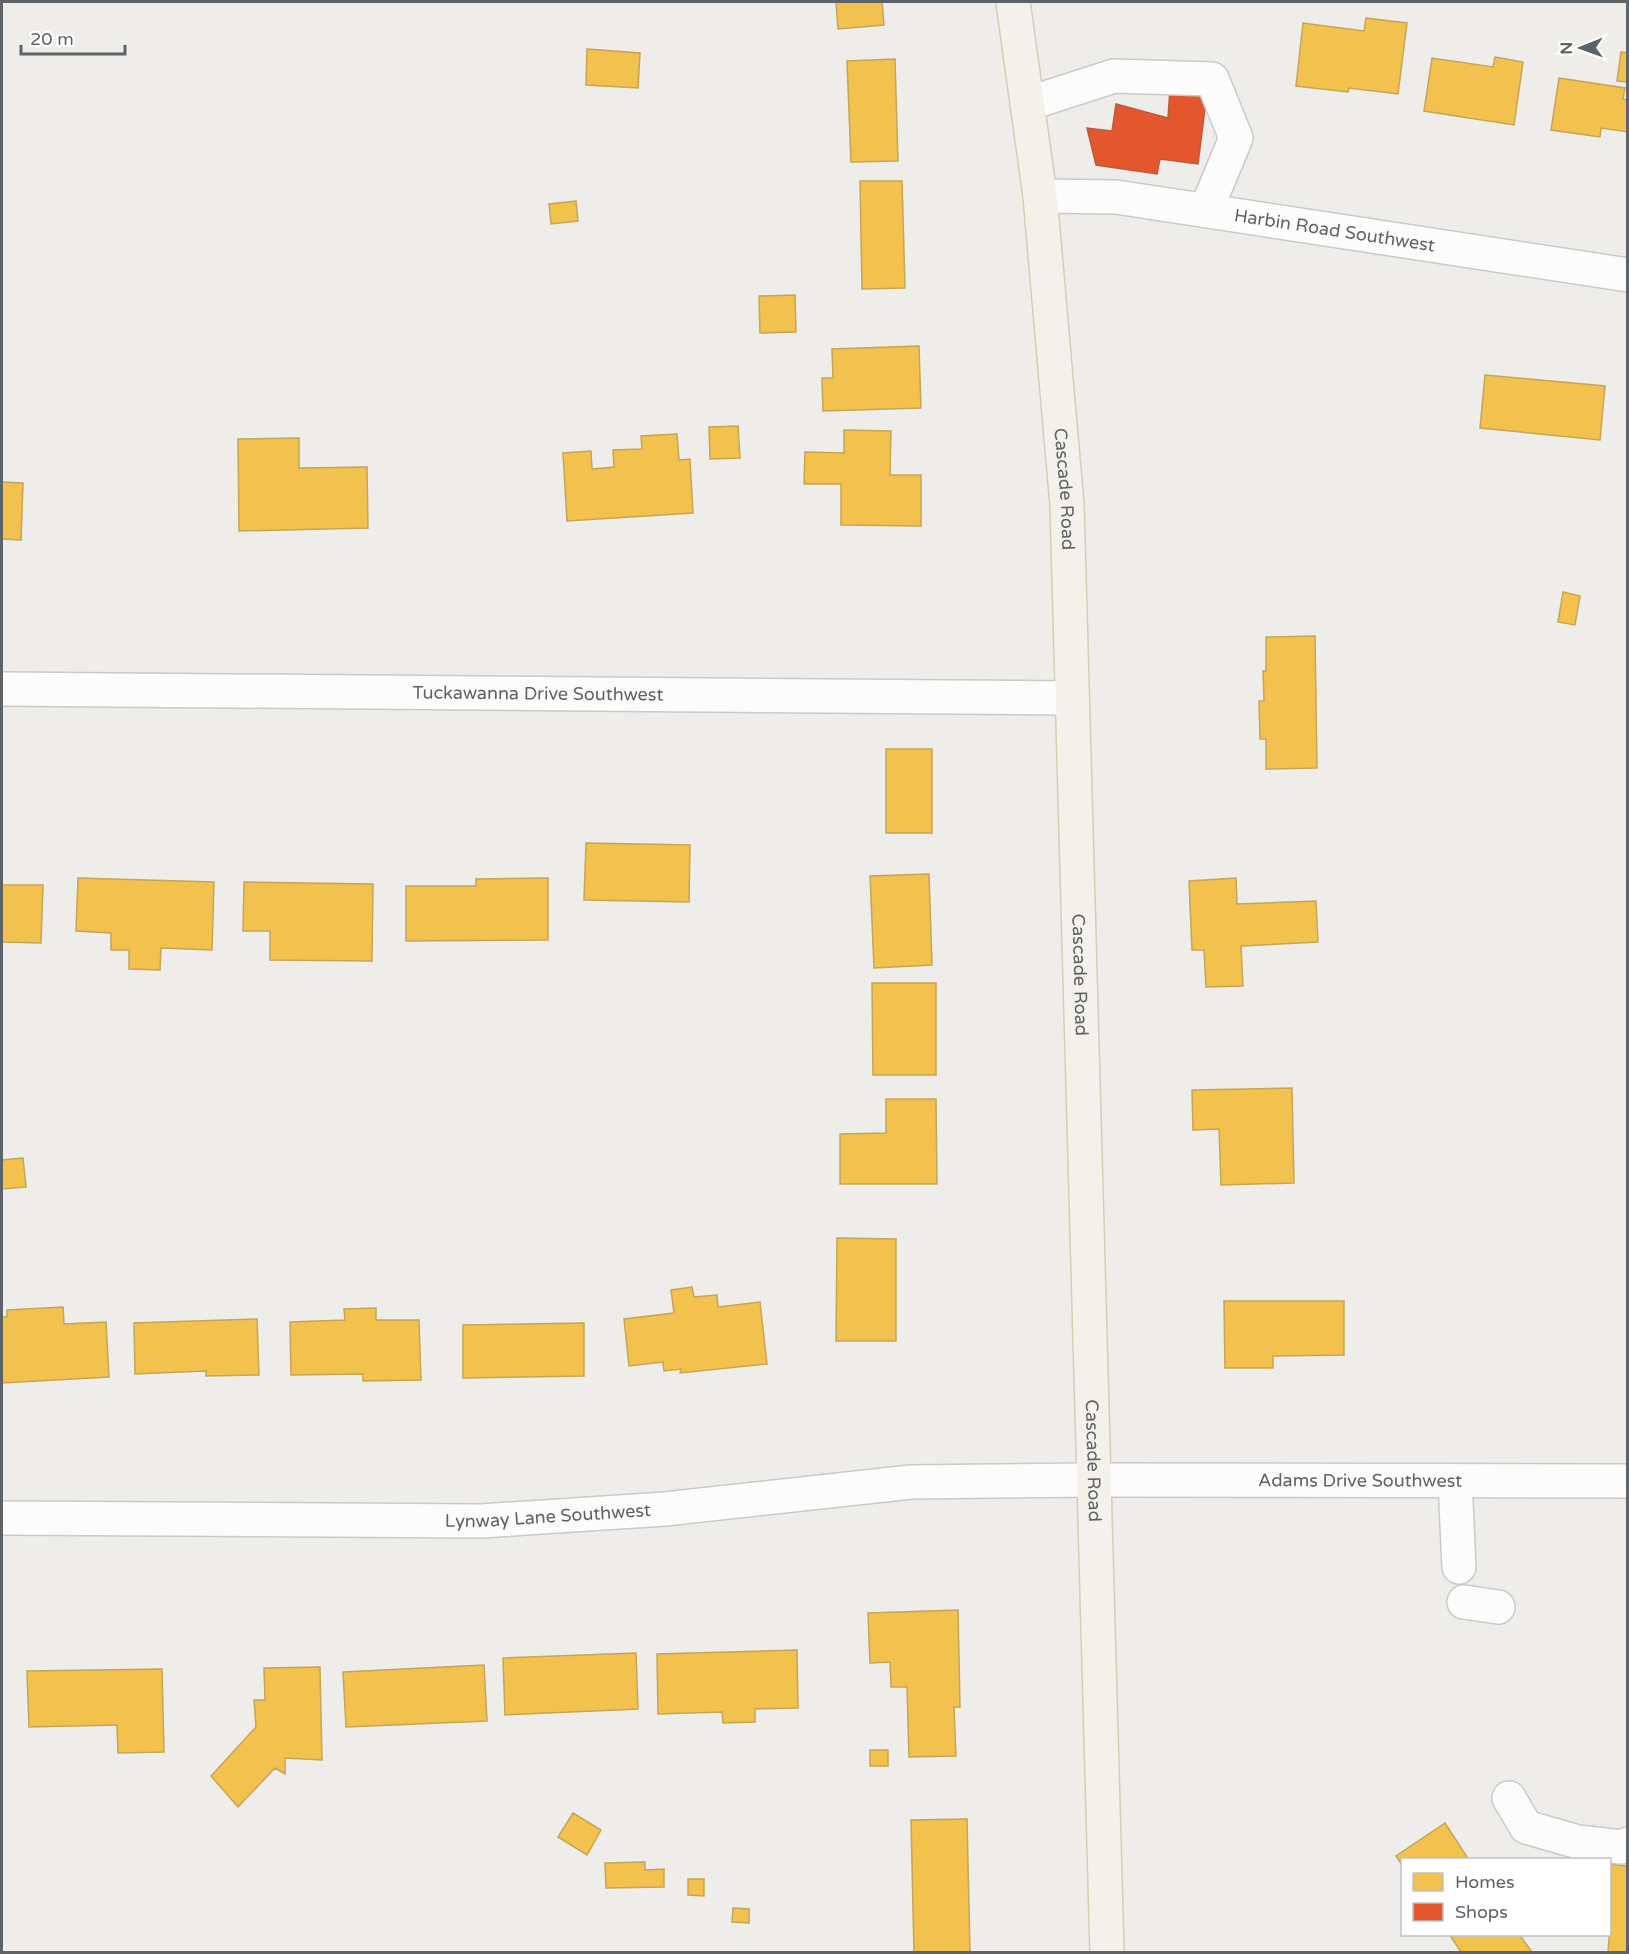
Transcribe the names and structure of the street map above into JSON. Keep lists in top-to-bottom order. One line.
{"streets":{"main road":["Cascade Road"],"street":["Harbin Road Southwest","Tuckawanna Drive Southwest","Adams Drive Southwest","Lynway Lane Southwest"]},"crossings":[["Harbin Road Southwest","Cascade Road"],["Cascade Road","Tuckawanna Drive Southwest"],["Cascade Road","Adams Drive Southwest"],["Cascade Road","Lynway Lane Southwest"],["Adams Drive Southwest","Lynway Lane Southwest"]],"legend":["Homes","Shops"],"scale_bar":"20 m","north":"left"}
